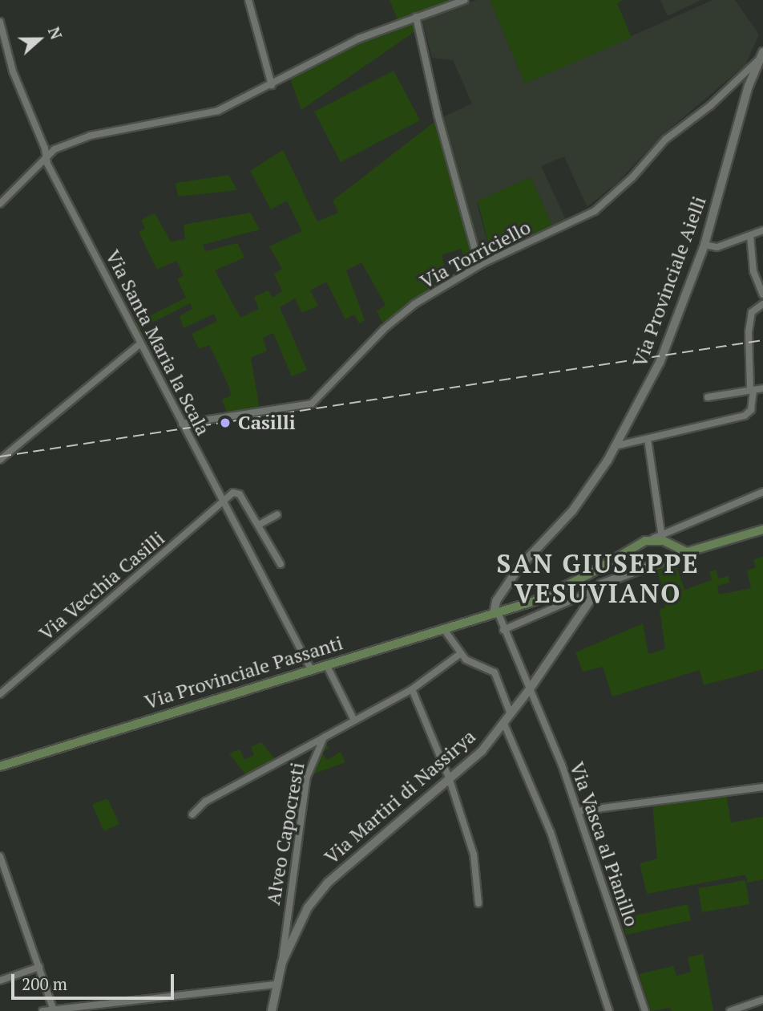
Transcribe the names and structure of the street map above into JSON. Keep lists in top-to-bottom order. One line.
{"streets":{"main road":["Via Provinciale Passanti"],"street":["Via Torriciello","Via Provinciale Aielli","Via Santa Maria la Scala","Via Vecchia Casilli","Via Martiri di Nassirya","Alveo Capocresti","Via Vasca al Pianillo"]},"crossings":[["Via Torriciello","Via Provinciale Aielli"],["Via Torriciello","Via Santa Maria la Scala"],["Via Provinciale Aielli","Via Provinciale Passanti"],["Via Provinciale Aielli","Via Vasca al Pianillo"],["Via Santa Maria la Scala","Via Vecchia Casilli"],["Via Santa Maria la Scala","Via Provinciale Passanti"],["Via Provinciale Passanti","Via Vasca al Pianillo"],["Via Martiri di Nassirya","Alveo Capocresti"],["Via Martiri di Nassirya","Via Vasca al Pianillo"]],"districts":["SAN GIUSEPPE VESUVIANO"],"places":["Casilli"],"scale_bar":"200 m","north":"right"}
